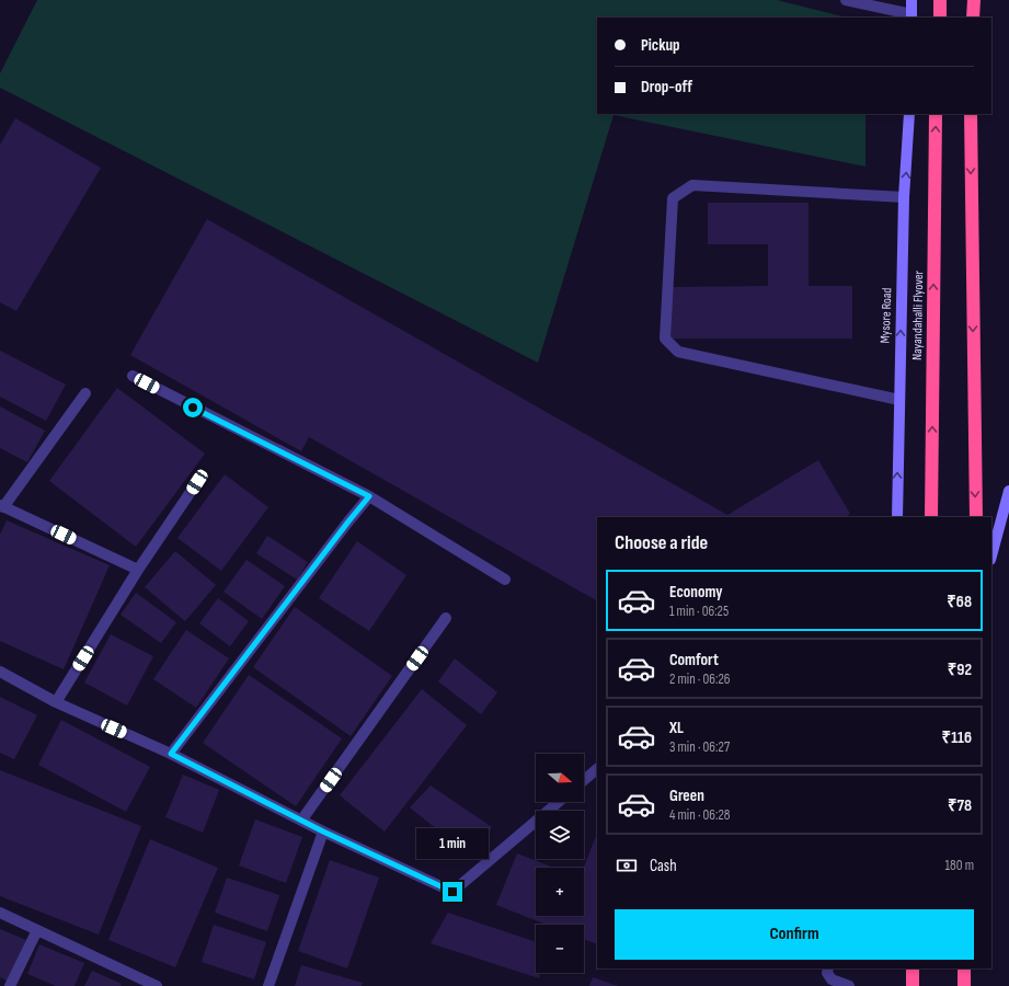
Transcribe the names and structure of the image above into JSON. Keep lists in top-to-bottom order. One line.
{"streets":{"highway":["Nayandahalli Flyover"],"street":["Mysore Road"]},"one_way":["Mysore Road"],"north":"right","page":{"banner":["Pickup","Drop-off"],"heading":"Choose a ride","list":[{"name":"Economy","note":"1 min · 06:25","value":"₹68"},{"name":"Comfort","note":"2 min · 06:26","value":"₹92"},{"name":"XL","note":"3 min · 06:27","value":"₹116"},{"name":"Green","note":"4 min · 06:28","value":"₹78"}],"map_buttons":["+","−"],"bubble":"1 min","pay":["Cash","180 m"],"buttons":"Confirm"}}
